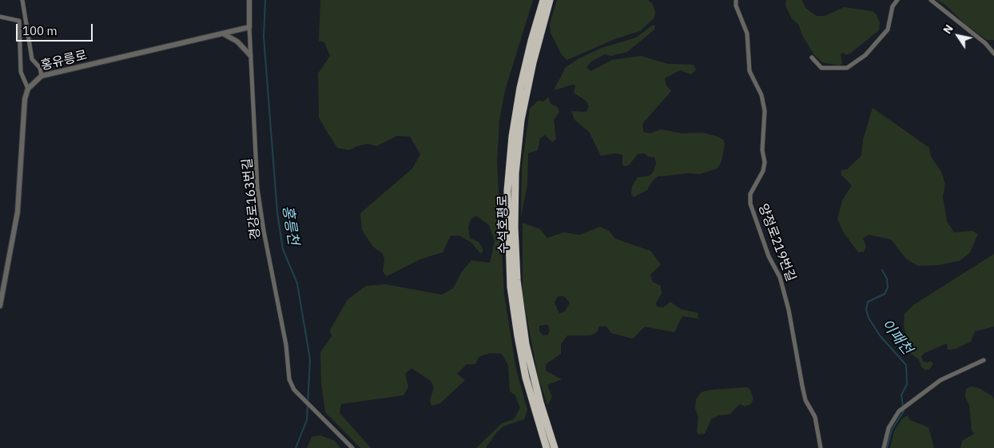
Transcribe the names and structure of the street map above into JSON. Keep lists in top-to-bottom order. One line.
{"streets":{"highway":["수석호평로"],"street":["홍유릉로","경강로163번길","양정로219번길"]},"crossings":[["홍유릉로","경강로163번길"]],"water":["홍릉천","이패천"],"scale_bar":"100 m","north":"top left"}
